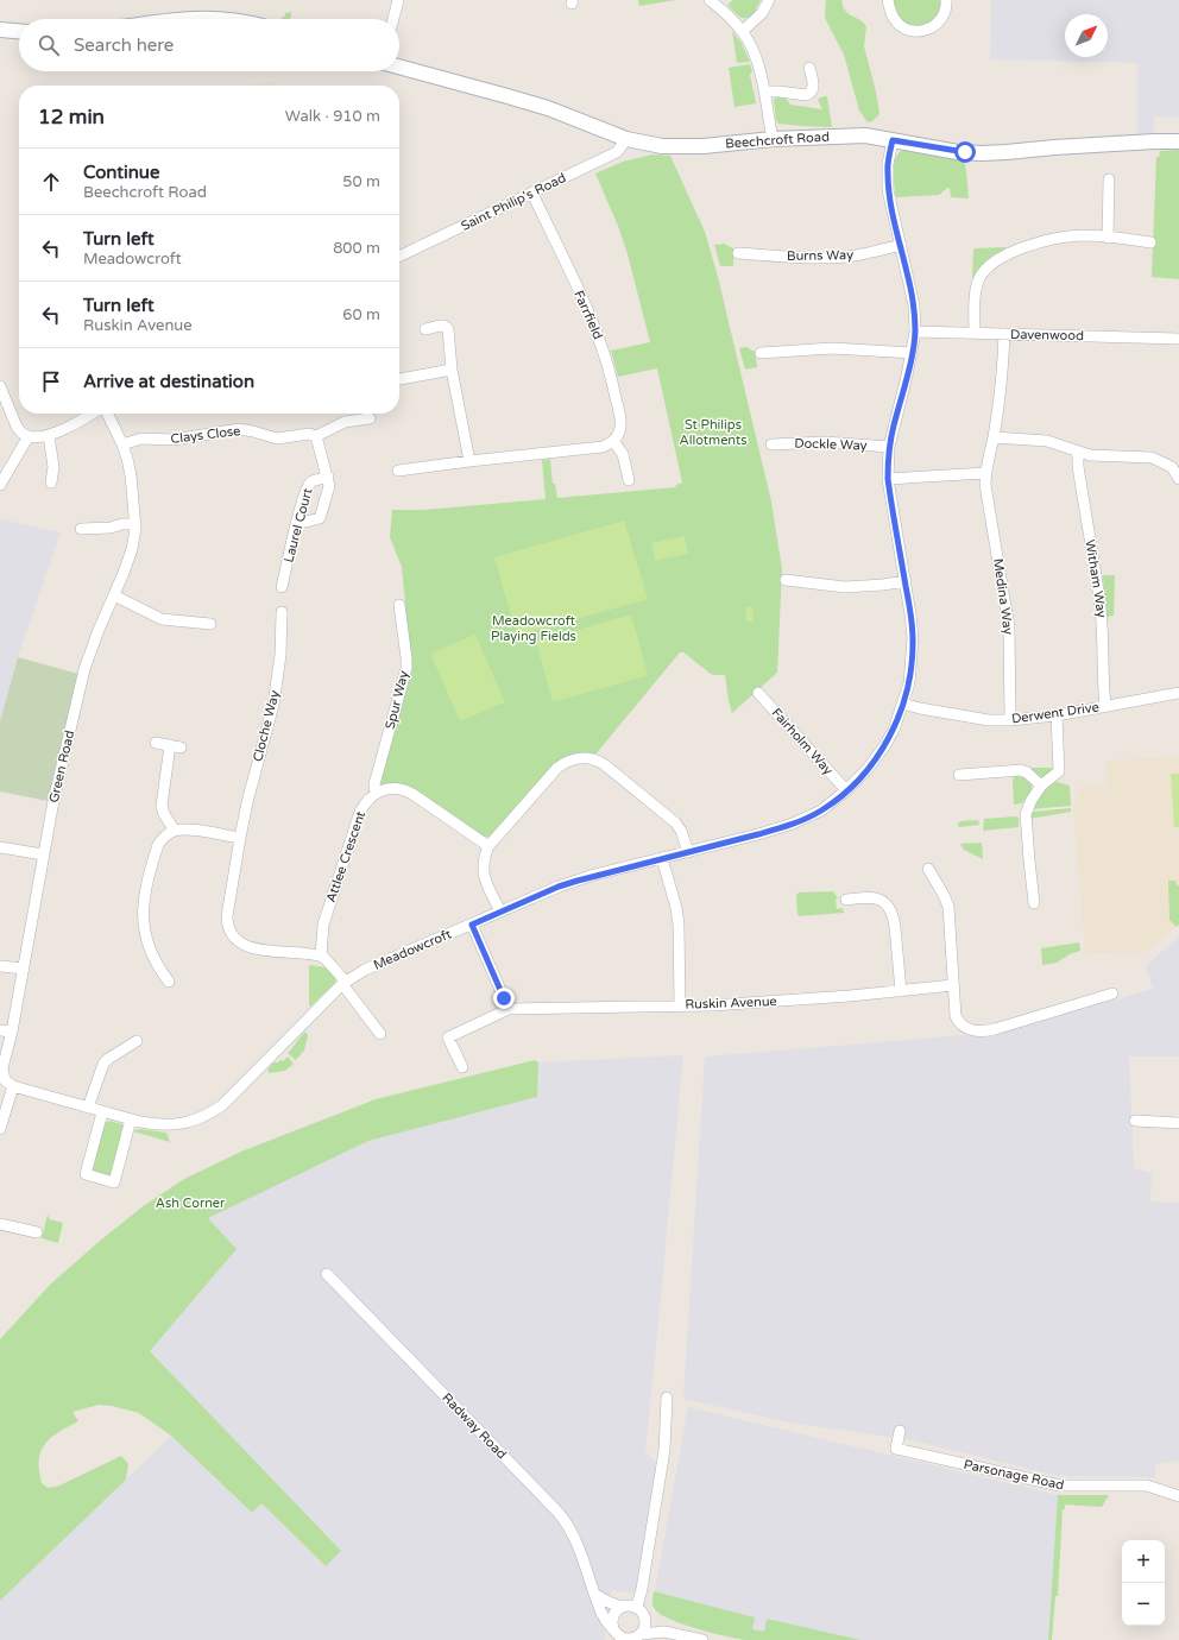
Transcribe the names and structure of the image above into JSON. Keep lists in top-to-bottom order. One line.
{"streets":{"main road":["Beechcroft Road"],"street":["Saint Philip's Road","Burns Way","Farrfield","Davenwood","Clays Close","Dockle Way","Laurel Court","Witham Way","Medina Way","Spur Way","Derwent Drive","Cloche Way","Fairholm Way","Green Road","Attlee Crescent","Meadowcroft","Ruskin Avenue","Radway Road","Parsonage Road"]},"crossings":[["Beechcroft Road","Saint Philip's Road"],["Beechcroft Road","Meadowcroft"],["Saint Philip's Road","Farrfield"],["Burns Way","Meadowcroft"],["Davenwood","Medina Way"],["Davenwood","Meadowcroft"],["Clays Close","Green Road"],["Dockle Way","Meadowcroft"],["Witham Way","Derwent Drive"],["Medina Way","Derwent Drive"],["Spur Way","Attlee Crescent"],["Derwent Drive","Meadowcroft"],["Cloche Way","Attlee Crescent"],["Fairholm Way","Meadowcroft"],["Green Road","Meadowcroft"]],"parks":["St Philips Allotments","Meadowcroft Playing Fields","Ash Corner"],"north":"top right","page":{"search":"Search here","heading":["12 min","Walk · 910 m"],"list":[["Continue","Beechcroft Road","50 m"],["Turn left","Meadowcroft","800 m"],["Turn left","Ruskin Avenue","60 m"],"Arrive at destination"],"map_buttons":["+","−"]}}
